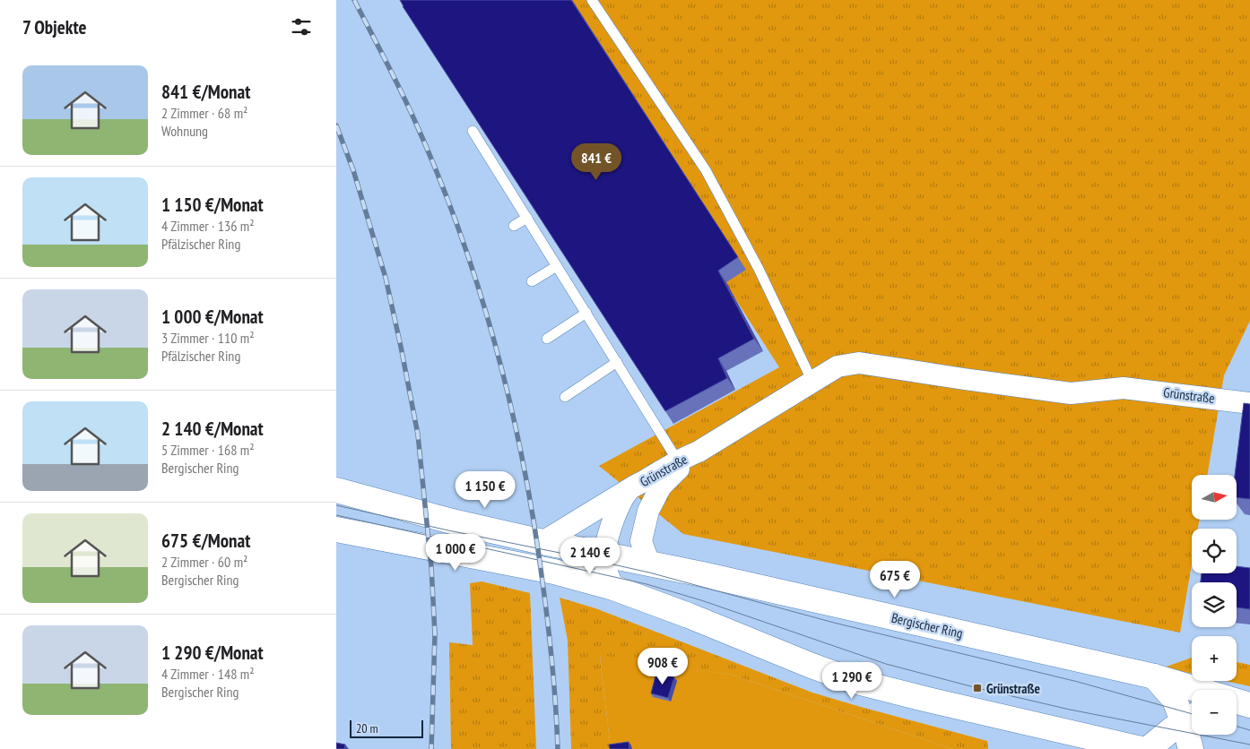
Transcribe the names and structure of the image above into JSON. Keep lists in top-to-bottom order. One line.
{"streets":{"main road":["Bergischer Ring"],"street":["Grünstraße"]},"crossings":[["Grünstraße","Bergischer Ring"]],"places":{"transit":["Grünstraße"]},"scale_bar":"20 m","north":"right","page":{"heading":"7 Objekte","list":[{"name":"841 €/Monat","note":"2 Zimmer · 68 m² · Wohnung"},{"name":"1 150 €/Monat","note":"4 Zimmer · 136 m² · Pfälzischer Ring"},{"name":"1 000 €/Monat","note":"3 Zimmer · 110 m² · Pfälzischer Ring"},{"name":"2 140 €/Monat","note":"5 Zimmer · 168 m² · Bergischer Ring"},{"name":"675 €/Monat","note":"2 Zimmer · 60 m² · Bergischer Ring"},{"name":"1 290 €/Monat","note":"4 Zimmer · 148 m² · Bergischer Ring"}],"price":["841 €","1 150 €","1 000 €","2 140 €","675 €","908 €","1 290 €"],"map_buttons":["+","−"],"scale":"20 m"}}
